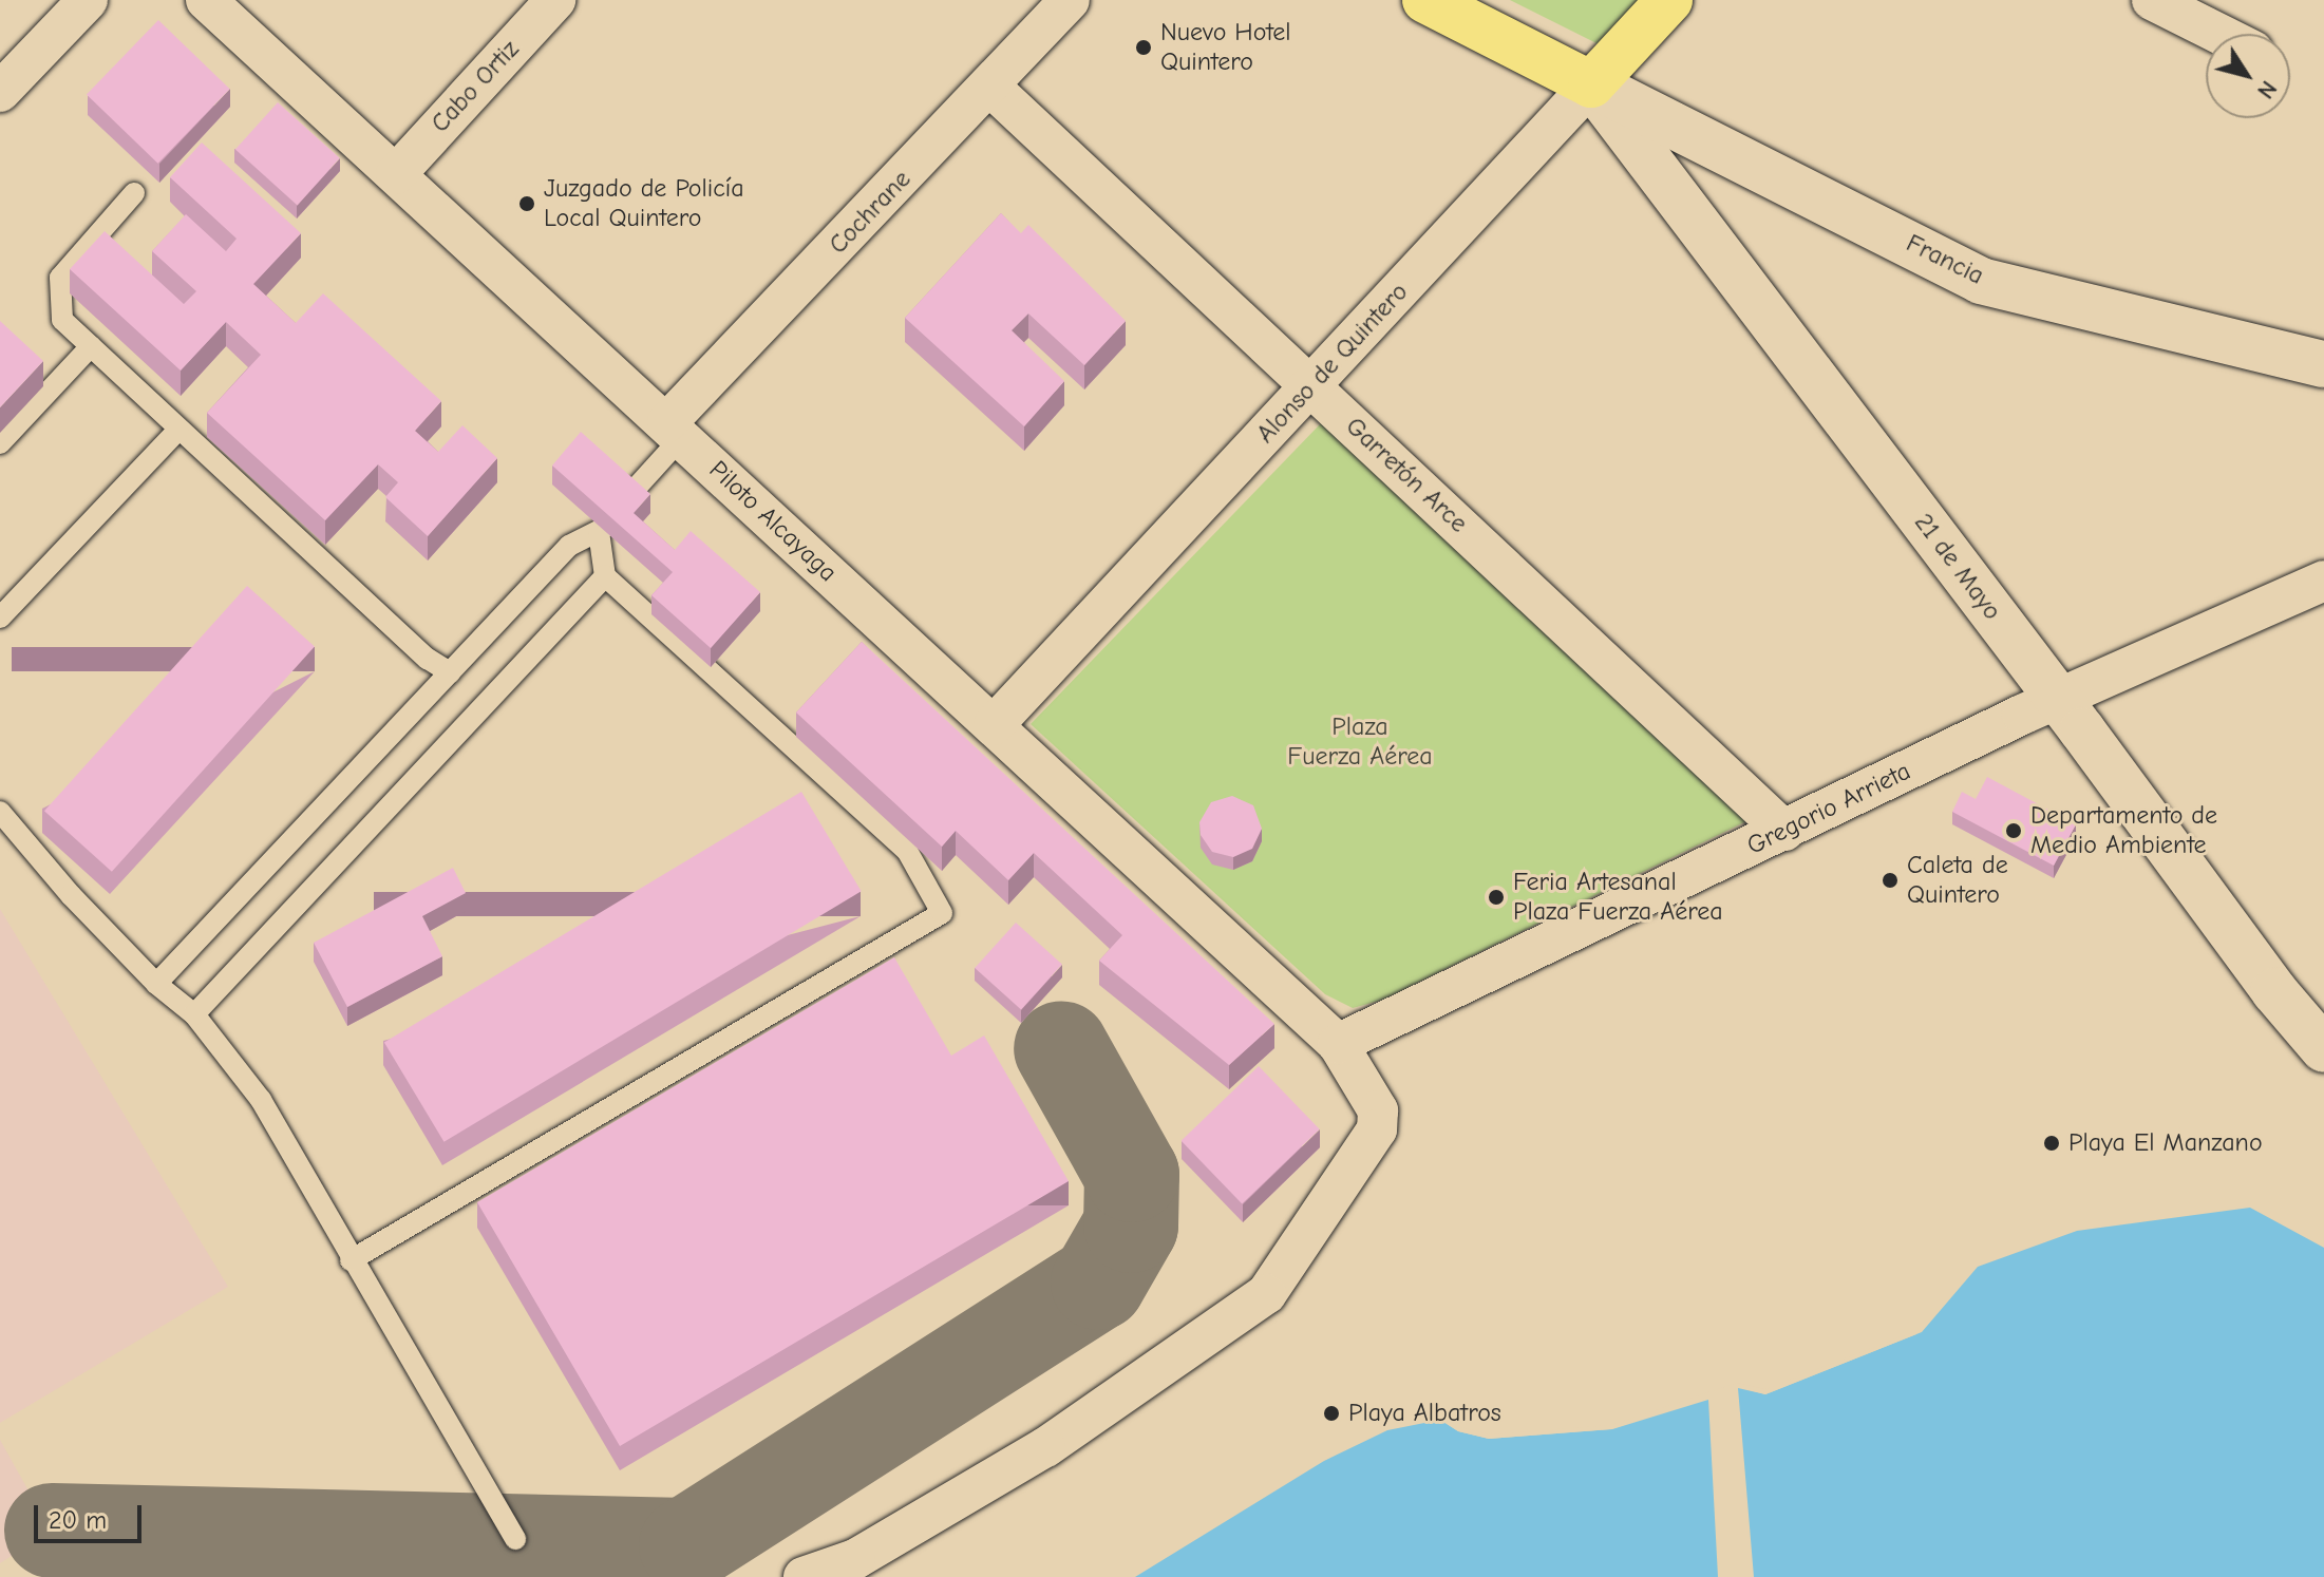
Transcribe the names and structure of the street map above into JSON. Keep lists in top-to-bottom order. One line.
{"streets":{"main road":["Alonso de Quintero"],"street":["Cabo Ortiz","Cochrane","Francia","Garretón Arce","Piloto Alcayaga","21 de Mayo","Gregorio Arrieta"]},"crossings":[["Cabo Ortiz","Piloto Alcayaga"],["Cochrane","Garretón Arce"],["Cochrane","Piloto Alcayaga"],["Francia","Alonso de Quintero"],["Francia","21 de Mayo"],["Alonso de Quintero","Garretón Arce"],["Alonso de Quintero","Piloto Alcayaga"],["Alonso de Quintero","21 de Mayo"],["Garretón Arce","Gregorio Arrieta"],["Piloto Alcayaga","Gregorio Arrieta"],["21 de Mayo","Gregorio Arrieta"]],"parks":["Plaza Fuerza Aérea"],"places":["Nuevo Hotel Quintero","Juzgado de Policía Local Quintero","Departamento de Medio Ambiente","Caleta de Quintero","Feria Artesanal Plaza Fuerza Aérea","Playa El Manzano","Playa Albatros"],"scale_bar":"20 m","north":"bottom right"}
